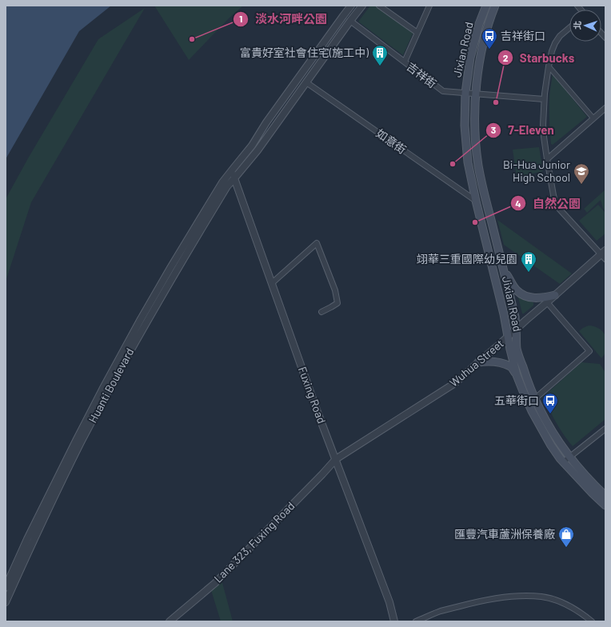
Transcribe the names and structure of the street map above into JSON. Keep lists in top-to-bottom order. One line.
{"streets":{"main road":["Jixian Road"],"street":["吉祥街","如意街","Wuhua Street","Huanti Boulevard","Fuxing Road","Lane 323, Fuxing Road"]},"crossings":[["Jixian Road","吉祥街"],["Jixian Road","如意街"],["Jixian Road","Wuhua Street"],["吉祥街","Huanti Boulevard"],["如意街","Huanti Boulevard"],["Wuhua Street","Fuxing Road"],["Wuhua Street","Lane 323, Fuxing Road"],["Huanti Boulevard","Fuxing Road"],["Fuxing Road","Lane 323, Fuxing Road"]],"places":{"other":["淡水河畔公園","Starbucks","7-Eleven","自然公園"],"bus stop":["吉祥街口","五華街口"],"building":["富貴好室社會住宅(施工中)","翊華三重國際幼兒園"],"school or university":["Bi-Hua Junior High School"],"shop":["匯豐汽車蘆洲保養廠"]},"north":"left"}
